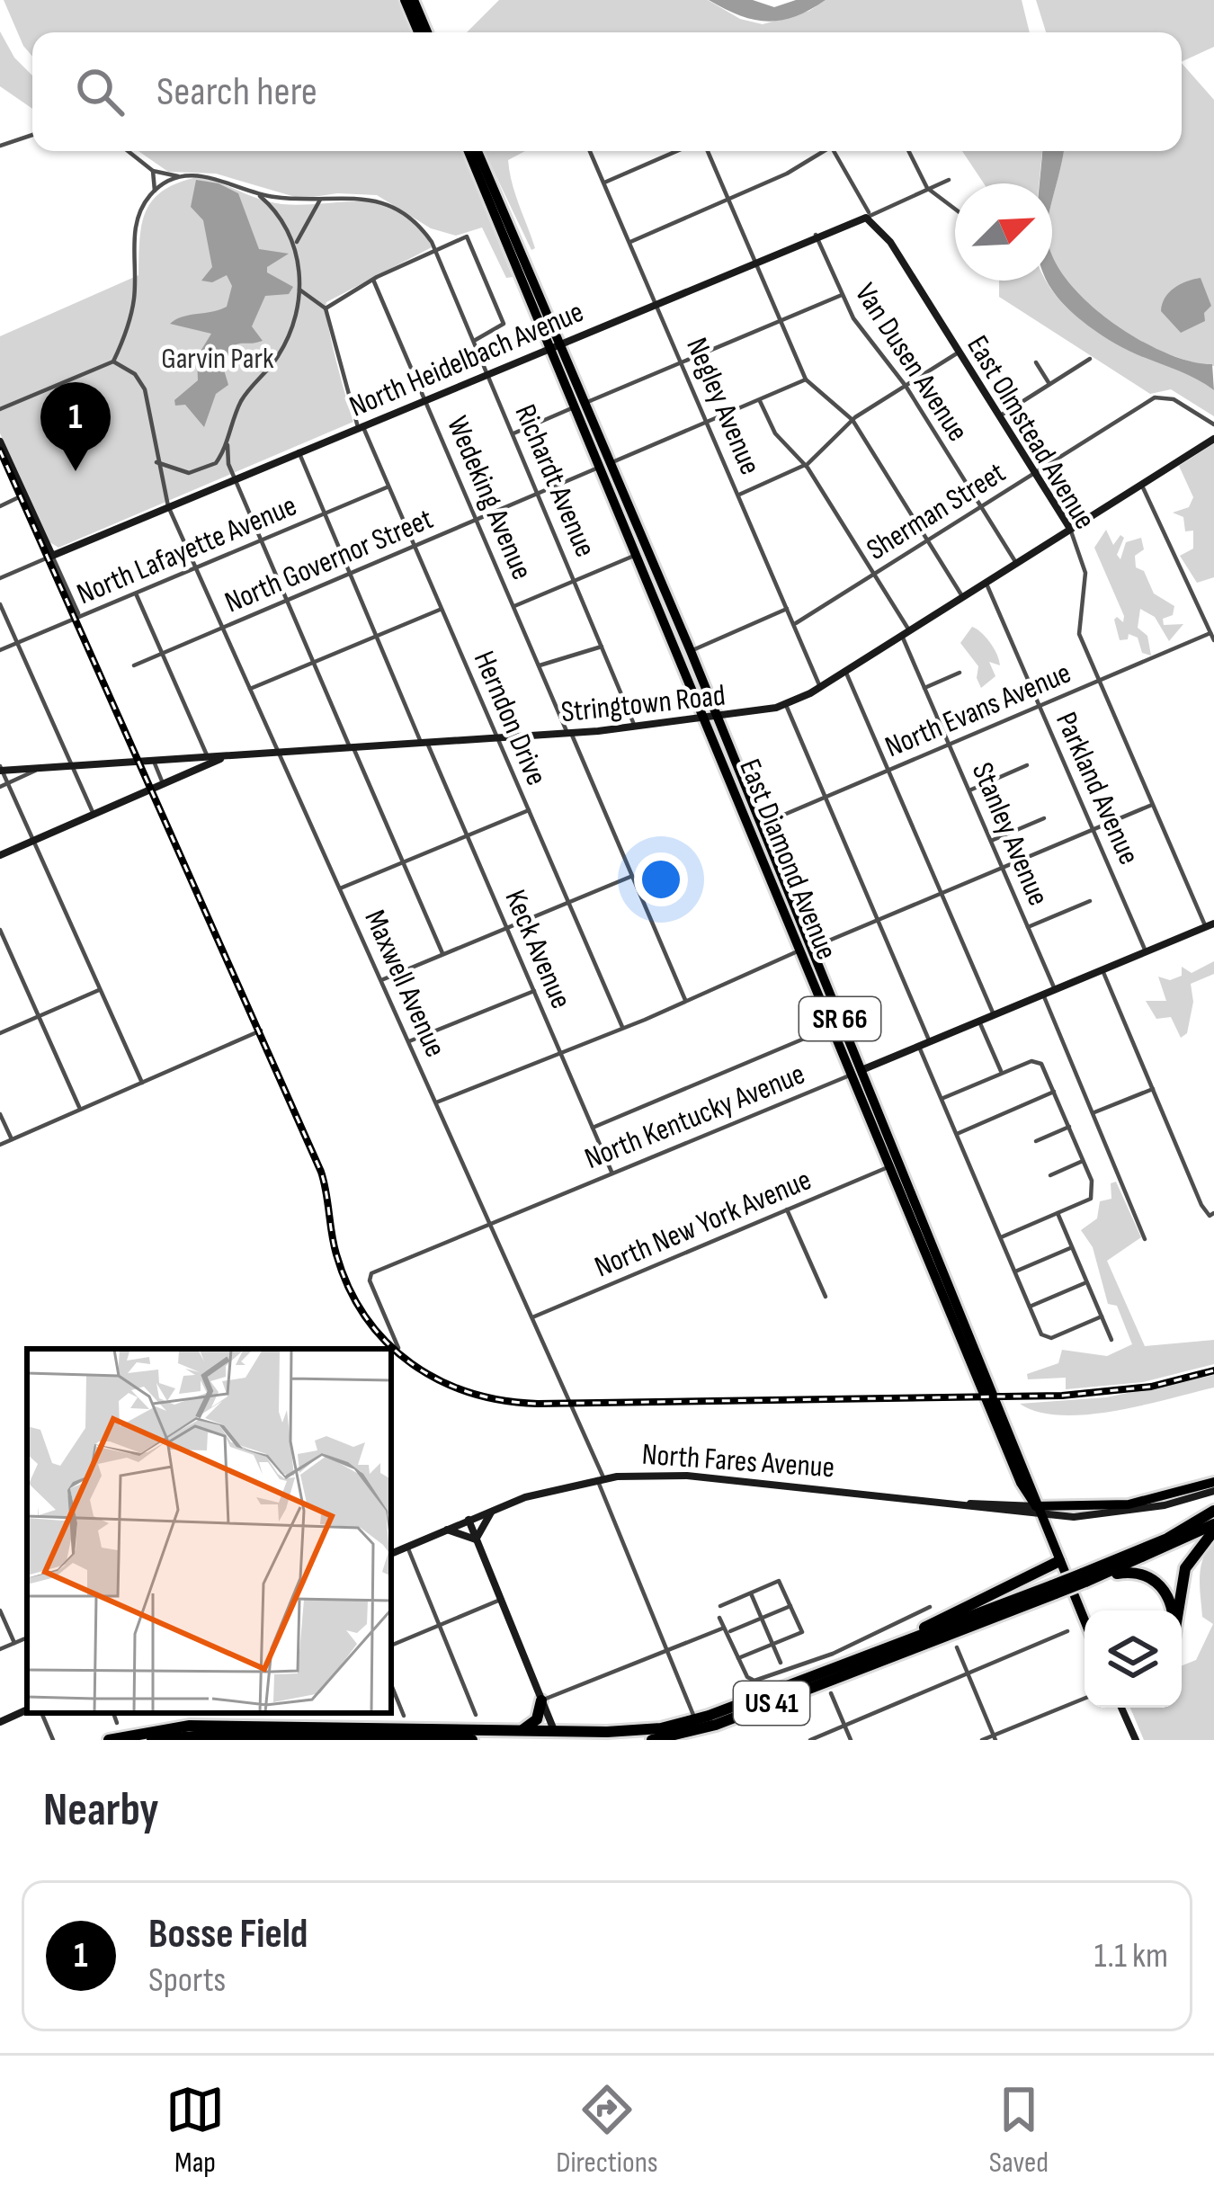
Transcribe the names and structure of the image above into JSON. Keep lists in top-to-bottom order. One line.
{"streets":{"highway":["US 41"],"main road":["East Diamond Avenue","SR 66","North Fares Avenue"],"street":["North Heidelbach Avenue","Van Dusen Avenue","Negley Avenue","East Olmstead Avenue","Richardt Avenue","Wedeking Avenue","Sherman Street","North Lafayette Avenue","North Governor Street","Stringtown Road","North Evans Avenue","Herndon Drive","Parkland Avenue","Stanley Avenue","Keck Avenue","Maxwell Avenue","North Kentucky Avenue","North New York Avenue"]},"crossings":[["North Heidelbach Avenue","Van Dusen Avenue"],["North Heidelbach Avenue","Negley Avenue"],["North Heidelbach Avenue","East Olmstead Avenue"],["North Heidelbach Avenue","Richardt Avenue"],["North Heidelbach Avenue","Wedeking Avenue"],["North Heidelbach Avenue","Herndon Drive"],["North Heidelbach Avenue","East Diamond Avenue"],["North Heidelbach Avenue","Keck Avenue"],["North Heidelbach Avenue","Maxwell Avenue"],["Van Dusen Avenue","Sherman Street"],["Van Dusen Avenue","Stringtown Road"],["Negley Avenue","Sherman Street"],["Negley Avenue","North Governor Street"],["Negley Avenue","Stringtown Road"],["East Olmstead Avenue","Sherman Street"],["East Olmstead Avenue","Stringtown Road"],["East Olmstead Avenue","North Evans Avenue"],["East Olmstead Avenue","North Kentucky Avenue"],["Richardt Avenue","North Governor Street"],["Richardt Avenue","Stringtown Road"],["Wedeking Avenue","North Governor Street"],["Wedeking Avenue","Stringtown Road"],["Sherman Street","Stanley Avenue"],["North Lafayette Avenue","Herndon Drive"],["North Lafayette Avenue","Keck Avenue"],["North Lafayette Avenue","Maxwell Avenue"],["North Governor Street","Herndon Drive"],["North Governor Street","Stanley Avenue"],["North Governor Street","East Diamond Avenue"],["North Governor Street","Keck Avenue"],["North Governor Street","Maxwell Avenue"],["Stringtown Road","Herndon Drive"],["Stringtown Road","Parkland Avenue"],["Stringtown Road","Stanley Avenue"],["Stringtown Road","East Diamond Avenue"],["Stringtown Road","Keck Avenue"],["Stringtown Road","Maxwell Avenue"],["North Evans Avenue","Parkland Avenue"],["North Evans Avenue","Stanley Avenue"],["North Evans Avenue","East Diamond Avenue"],["Parkland Avenue","North Kentucky Avenue"],["Stanley Avenue","North Kentucky Avenue"],["East Diamond Avenue","SR 66"],["East Diamond Avenue","North Kentucky Avenue"],["East Diamond Avenue","North New York Avenue"],["East Diamond Avenue","North Fares Avenue"],["Keck Avenue","North Kentucky Avenue"],["Maxwell Avenue","North Kentucky Avenue"],["Maxwell Avenue","North New York Avenue"],["Maxwell Avenue","North Fares Avenue"],["Maxwell Avenue","US 41"]],"parks":["Garvin Park"],"north":"top right","page":{"search":"Search here","pins":"1","heading":"Nearby","list":[{"mark":"1","name":"Bosse Field","note":"Sports","value":"1.1 km"}],"nav":["Map","Directions","Saved"]}}
